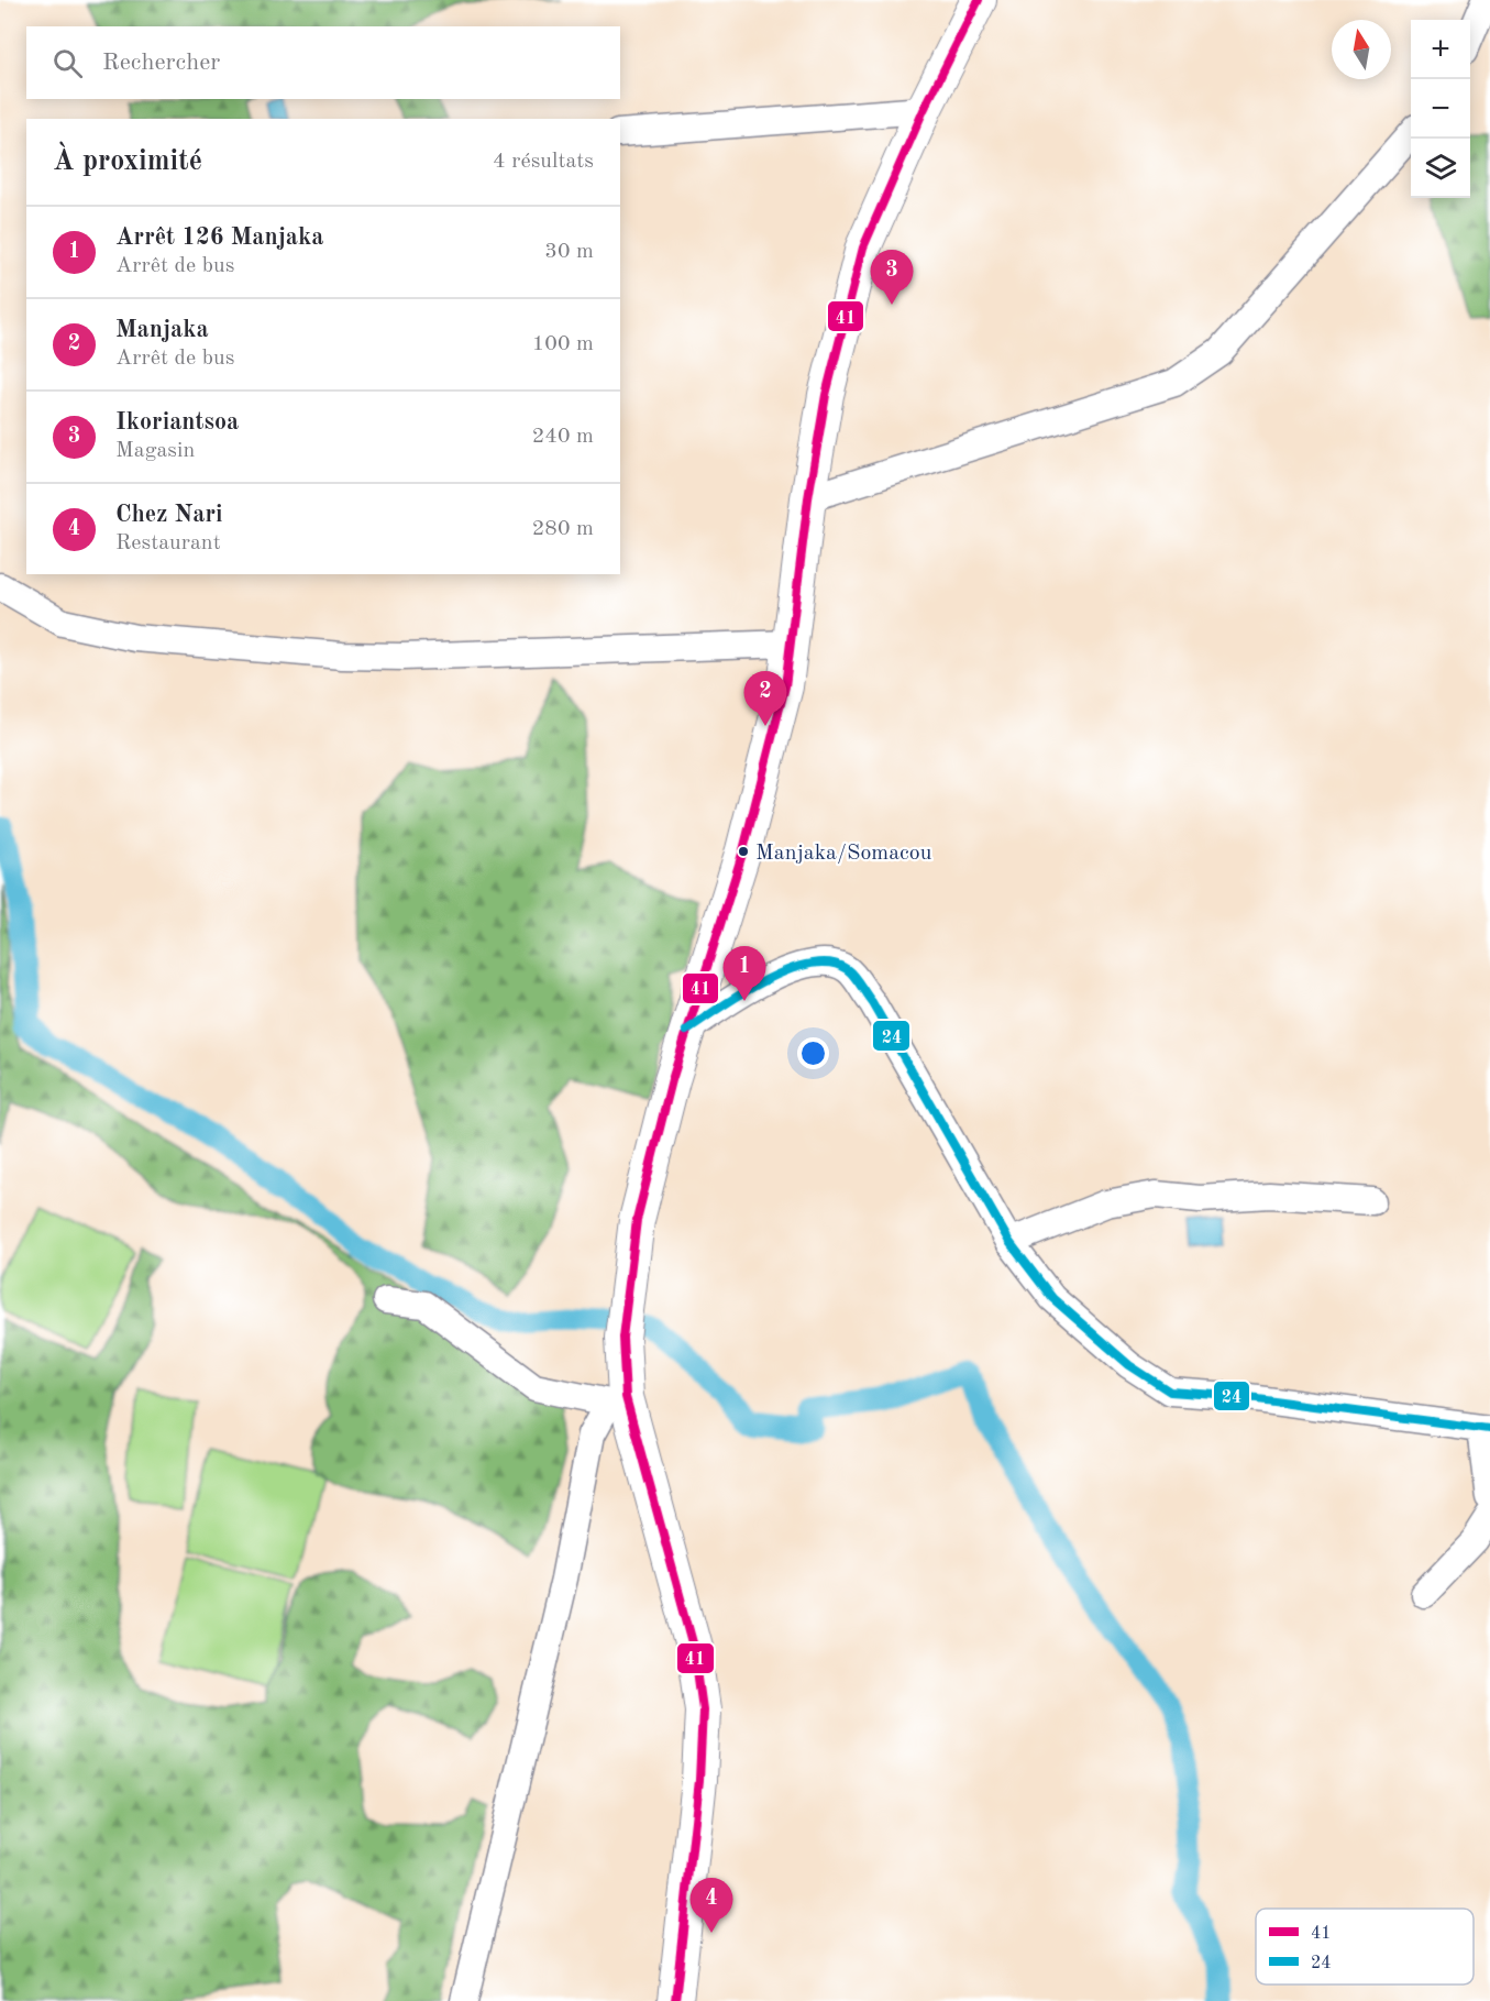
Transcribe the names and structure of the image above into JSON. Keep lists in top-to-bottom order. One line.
{"places":["Manjaka/Somacou"],"lines":["transit line 41","transit line 24"],"legend":["41","24"],"north":"top","page":{"map_buttons":["+","−"],"search":"Rechercher","heading":["À proximité","4 résultats"],"list":[{"mark":"1","name":"Arrêt 126 Manjaka","note":"Arrêt de bus","value":"30 m"},{"mark":"2","name":"Manjaka","note":"Arrêt de bus","value":"100 m"},{"mark":"3","name":"Ikoriantsoa","note":"Magasin","value":"240 m"},{"mark":"4","name":"Chez Nari","note":"Restaurant","value":"280 m"}],"pins":["3","2","1","4"]}}
